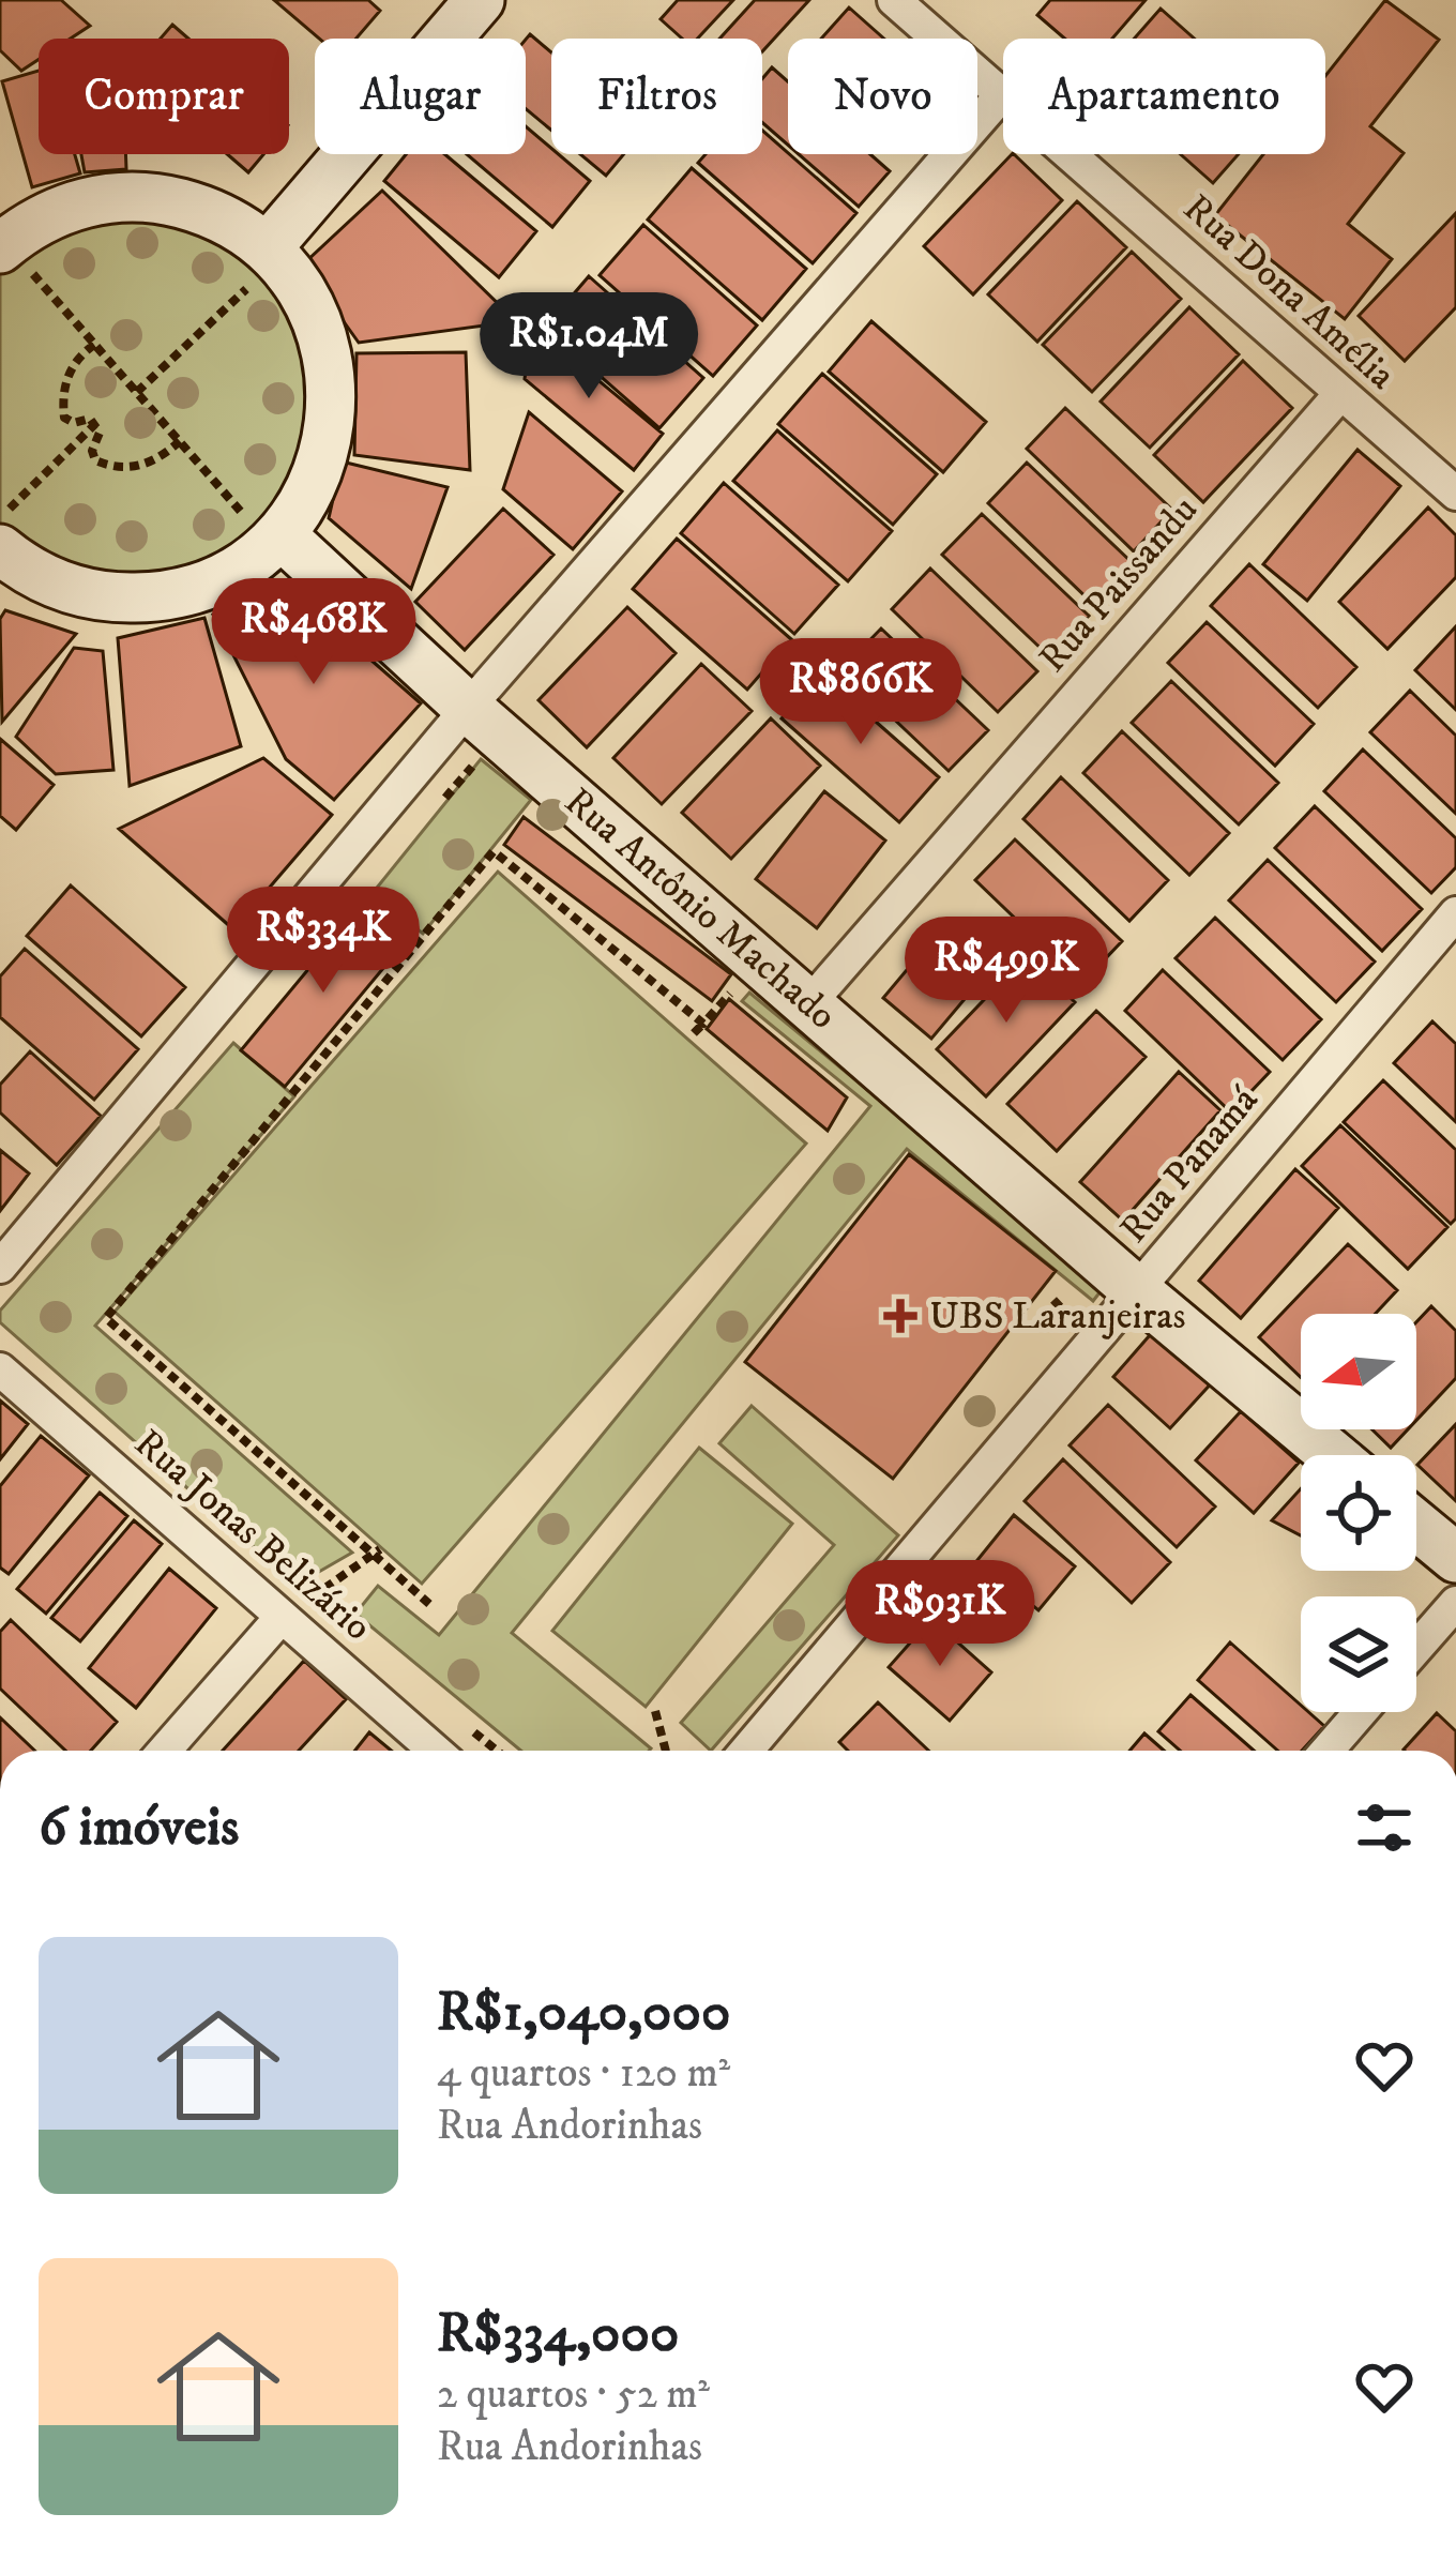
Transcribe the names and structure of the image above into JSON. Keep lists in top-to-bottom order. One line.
{"streets":{"street":["Rua Dona Amélia","Rua Paissandu","Rua Antônio Machado","Rua Panamá","Rua Jonas Belizário"]},"crossings":[["Rua Dona Amélia","Rua Paissandu"],["Rua Paissandu","Rua Antônio Machado"],["Rua Antônio Machado","Rua Panamá"]],"places":{"health":["UBS Laranjeiras"]},"north":"left","page":{"chip":["Comprar","Alugar","Filtros","Novo","Apartamento"],"price":["R$1.04M","R$468K","R$866K","R$334K","R$499K","R$931K"],"heading":"6 imóveis","list":[{"name":"R$1,040,000","note":"4 quartos · 120 m² · Rua Andorinhas"},{"name":"R$334,000","note":"2 quartos · 52 m² · Rua Andorinhas"}]}}
